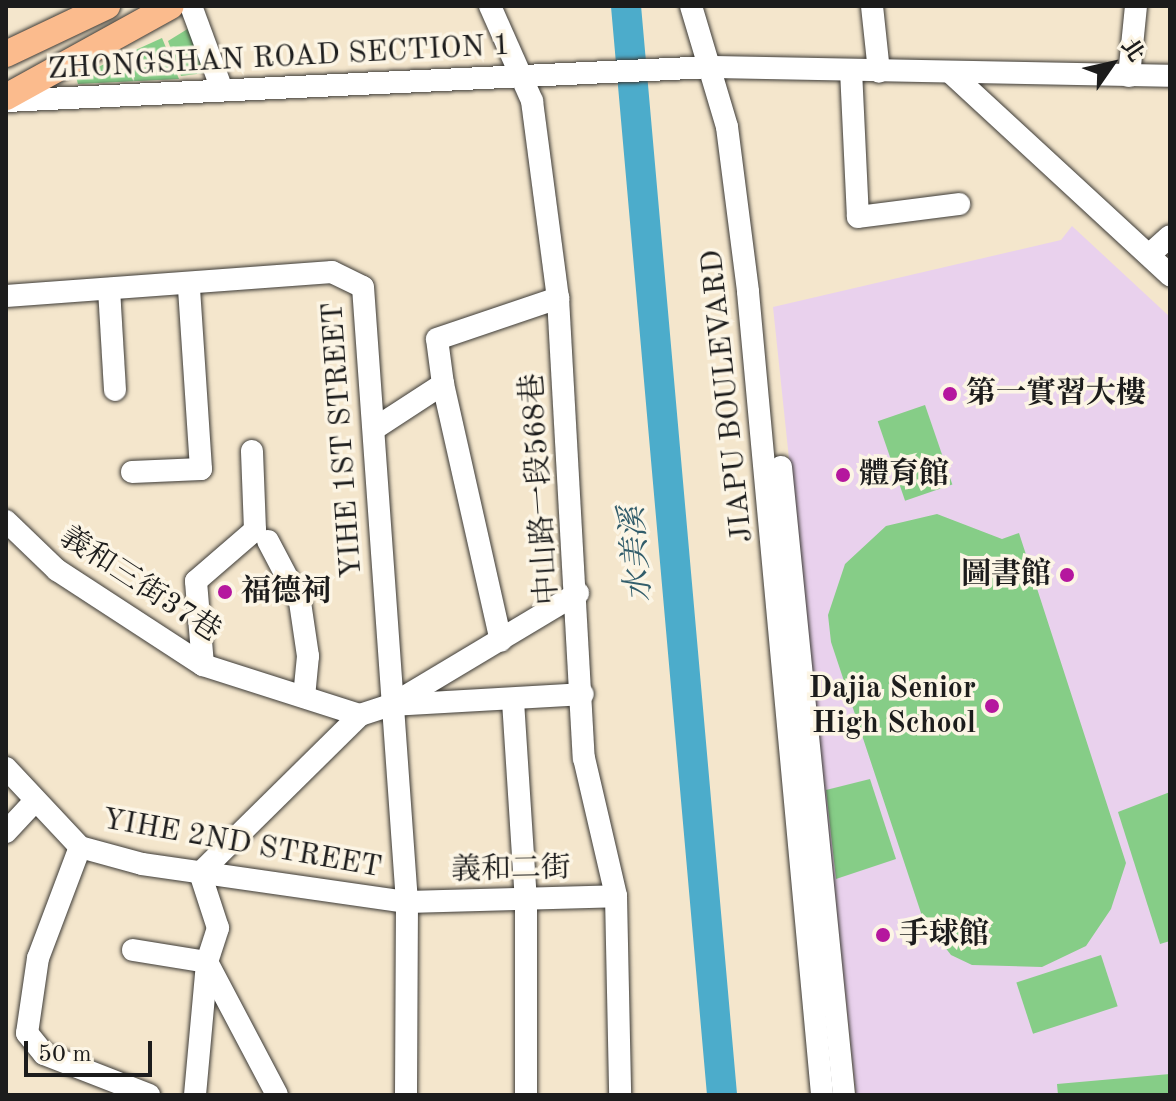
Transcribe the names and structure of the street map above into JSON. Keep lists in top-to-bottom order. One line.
{"streets":{"street":["ZHONGSHAN ROAD SECTION 1","JIAPU BOULEVARD","YIHE 1ST STREET","中山路一段568巷","義和三街37巷","YIHE 2ND STREET","義和二街"]},"crossings":[["ZHONGSHAN ROAD SECTION 1","JIAPU BOULEVARD"],["ZHONGSHAN ROAD SECTION 1","中山路一段568巷"],["YIHE 1ST STREET","YIHE 2ND STREET"],["YIHE 1ST STREET","義和二街"],["中山路一段568巷","義和二街"],["YIHE 2ND STREET","義和二街"]],"water":["水美溪"],"places":["第一實習大樓","體育館","圖書館","福德祠","Dajia Senior High School","手球館"],"scale_bar":"50 m","north":"top right"}
